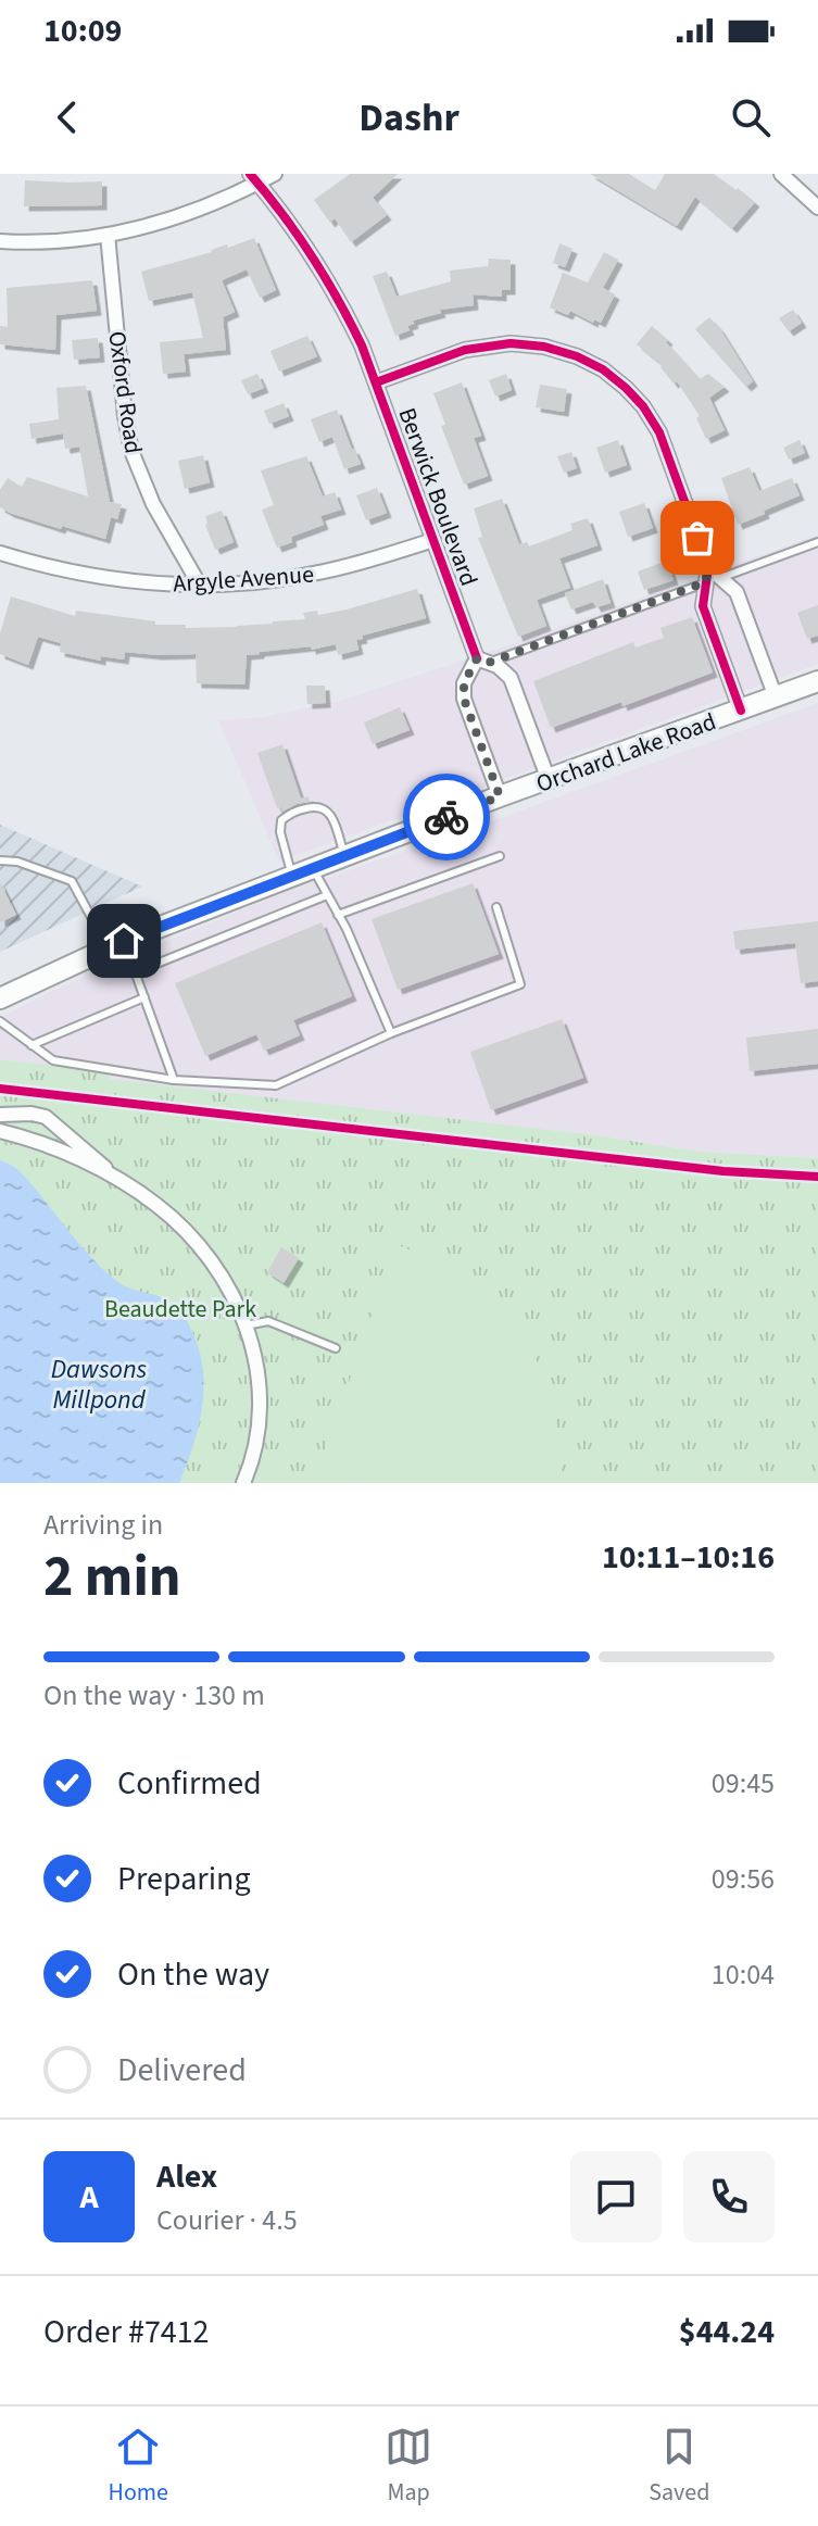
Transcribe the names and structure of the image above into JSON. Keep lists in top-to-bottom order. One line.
{"streets":{"main road":["Orchard Lake Road"],"street":["Oxford Road","Berwick Boulevard","Argyle Avenue"]},"crossings":[["Oxford Road","Argyle Avenue"],["Berwick Boulevard","Argyle Avenue"],["Berwick Boulevard","Orchard Lake Road"]],"water":["Dawsons Millpond"],"parks":["Beaudette Park"],"page":{"status":"10:09","header":"Dashr","heading":["2 min","Arriving in","10:11–10:16"],"panel":["Alex","Courier · 4.5","Order #7412","$44.24"],"bar":"On the way · 130 m","list":[["Confirmed","09:45"],["Preparing","09:56"],["On the way","10:04"],"Delivered"],"round":"A","tabs":["Home","Map","Saved"]}}
